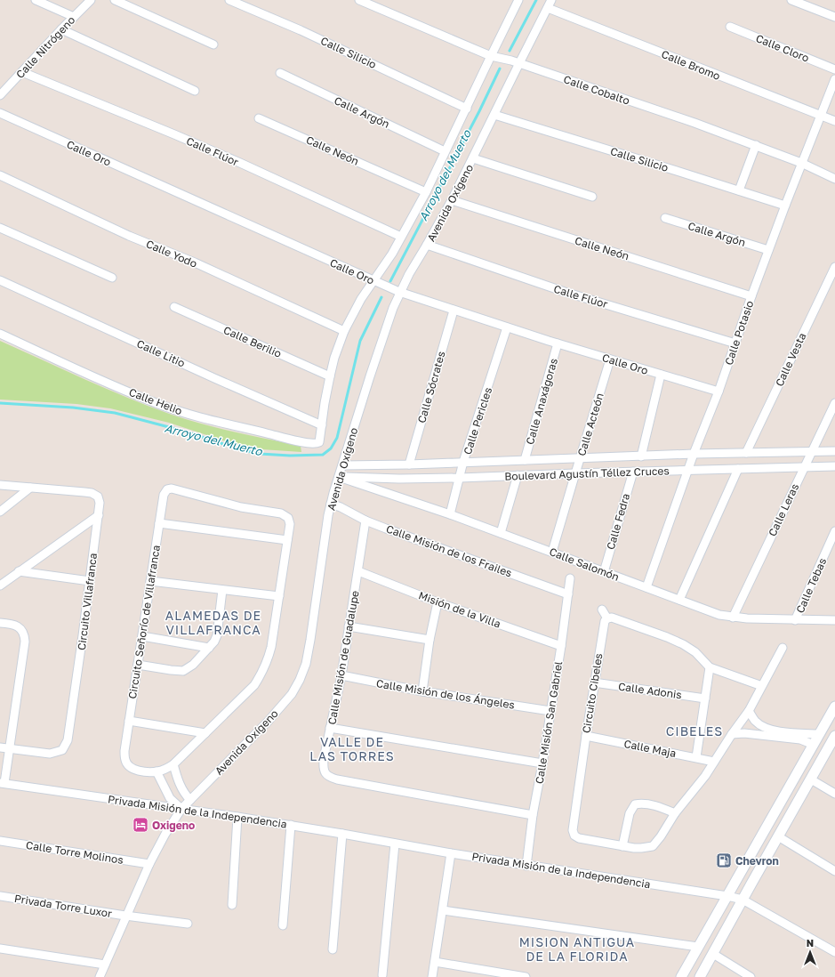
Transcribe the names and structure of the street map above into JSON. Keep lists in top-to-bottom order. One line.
{"streets":{"street":["Calle Nitrógeno","Calle Cloro","Calle Silicio","Calle Bromo","Calle Cobalto","Calle Argón","Calle Neón","Calle Flúor","Calle Oro","Avenida Oxígeno","Calle Yodo","Calle Potasio","Calle Berilio","Calle Litio","Calle Vesta","Calle Sócrates","Calle Helio","Calle Anaxágoras","Calle Pericles","Calle Acteón","Boulevard Agustín Téllez Cruces","Calle Leras","Calle Fedra","Calle Misión de los Frailes","Calle Salomón","Calle Tebas","Circuito Villafranca","Misión de la Villa","Circuito Señorío de Villafranca","Calle Misión de Guadalupe","Calle Adonis","Circuito Cibeles","Calle Misión de los Ángeles","Calle Misión San Gabriel","Calle Maja","Privada Misión de la Independencia","Calle Torre Molinos","Privada Torre Luxor"]},"crossings":[["Calle Nitrógeno","Calle Flúor"],["Calle Silicio","Avenida Oxígeno"],["Calle Silicio","Calle Potasio"],["Calle Bromo","Avenida Oxígeno"],["Calle Bromo","Calle Potasio"],["Calle Cobalto","Avenida Oxígeno"],["Calle Cobalto","Calle Potasio"],["Calle Argón","Calle Potasio"],["Calle Neón","Avenida Oxígeno"],["Calle Neón","Calle Potasio"],["Calle Flúor","Avenida Oxígeno"],["Calle Flúor","Calle Potasio"],["Calle Oro","Avenida Oxígeno"],["Calle Oro","Calle Potasio"],["Calle Oro","Calle Sócrates"],["Calle Oro","Calle Anaxágoras"],["Calle Oro","Calle Pericles"],["Calle Oro","Calle Acteón"],["Avenida Oxígeno","Boulevard Agustín Téllez Cruces"],["Avenida Oxígeno","Calle Misión de los Frailes"],["Avenida Oxígeno","Calle Salomón"],["Avenida Oxígeno","Privada Misión de la Independencia"],["Avenida Oxígeno","Calle Torre Molinos"],["Avenida Oxígeno","Privada Torre Luxor"],["Calle Potasio","Boulevard Agustín Téllez Cruces"],["Calle Potasio","Calle Salomón"],["Calle Litio","Calle Helio"],["Calle Vesta","Boulevard Agustín Téllez Cruces"],["Calle Sócrates","Boulevard Agustín Téllez Cruces"],["Calle Anaxágoras","Boulevard Agustín Téllez Cruces"],["Calle Pericles","Boulevard Agustín Téllez Cruces"],["Calle Pericles","Calle Salomón"],["Calle Acteón","Boulevard Agustín Téllez Cruces"],["Calle Acteón","Calle Salomón"],["Boulevard Agustín Téllez Cruces","Calle Leras"],["Boulevard Agustín Téllez Cruces","Calle Fedra"],["Boulevard Agustín Téllez Cruces","Calle Salomón"],["Calle Leras","Calle Salomón"],["Calle Fedra","Calle Salomón"],["Calle Misión de los Frailes","Calle Misión de Guadalupe"],["Calle Misión de los Frailes","Calle Misión San Gabriel"],["Calle Salomón","Calle Tebas"],["Misión de la Villa","Calle Misión de Guadalupe"],["Misión de la Villa","Calle Misión San Gabriel"],["Calle Misión de Guadalupe","Calle Misión de los Ángeles"],["Calle Misión de Guadalupe","Calle Misión San Gabriel"],["Calle Adonis","Circuito Cibeles"],["Circuito Cibeles","Calle Maja"],["Calle Misión de los Ángeles","Calle Misión San Gabriel"],["Calle Misión San Gabriel","Privada Misión de la Independencia"]],"districts":["ALAMEDAS DE VILLAFRANCA","CIBELES","VALLE DE LAS TORRES","MISION ANTIGUA DE LA FLORIDA"],"water":["Arroyo del Muerto"],"places":{"hotel":["Oxigeno"],"fuel station":["Chevron"]},"north":"top"}
